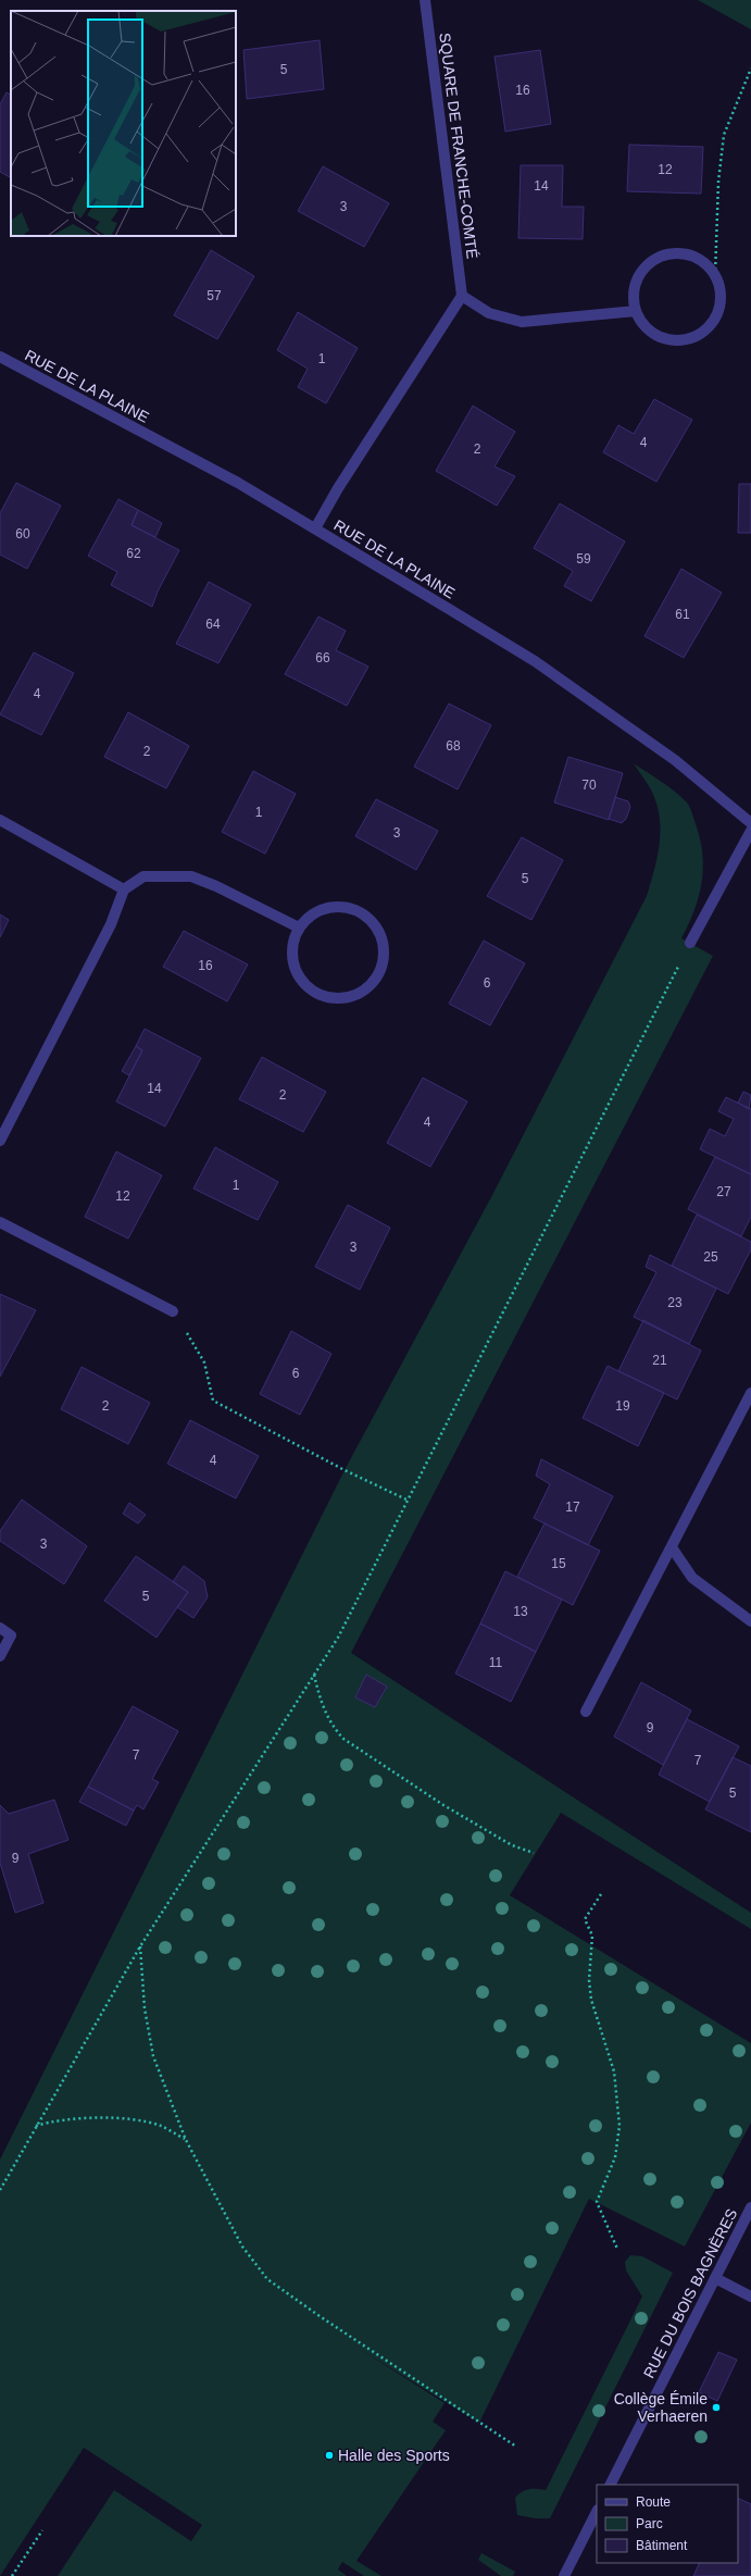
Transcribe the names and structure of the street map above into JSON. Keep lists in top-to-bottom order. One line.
{"streets":{"street":["SQUARE DE FRANCHE-COMTÉ","RUE DE LA PLAINE","RUE DU BOIS BAGNÈRES"]},"places":["Collège Émile Verhaeren","Halle des Sports"],"house_numbers":["5","16","12","14","3","57","1","4","2","60","62","59","61","64","66","4","68","2","70","1","3","5","16","6","14","2","4","1","27","12","3","25","23","21","6","2","19","4","17","3","15","5","13","11","9","7","7","5","9"],"legend":["Route","Parc","Bâtiment"]}
